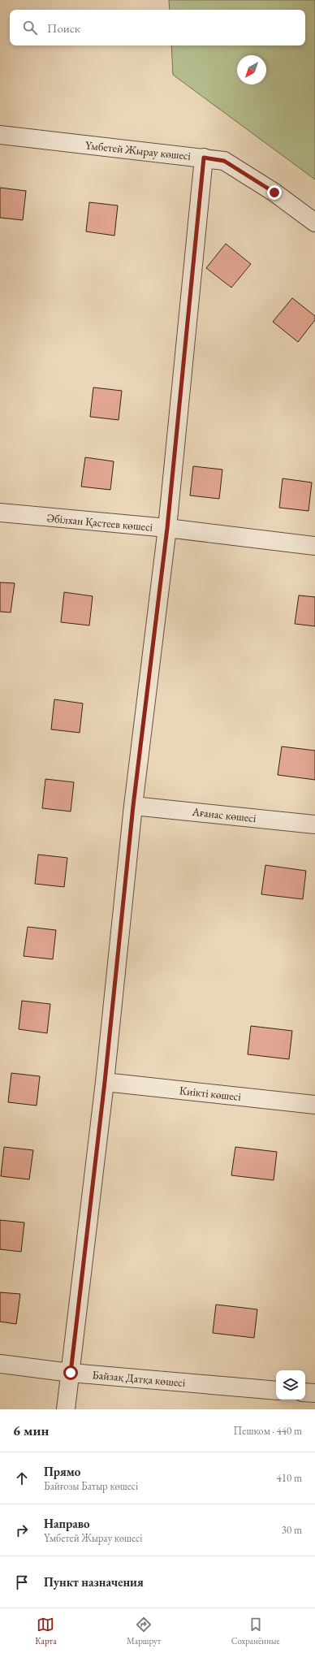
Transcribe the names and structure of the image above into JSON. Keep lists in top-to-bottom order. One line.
{"streets":{"street":["Үмбетей Жырау көшесі","Әбілхан Қастеев көшесі","Ағанас көшесі","Киікті көшесі","Байзақ Датқа көшесі"]},"north":"bottom left","page":{"search":"Поиск","heading":["6 мин","Пешком · 440 m"],"list":[["Прямо","Байғозы Батыр көшесі","410 m"],["Направо","Үмбетей Жырау көшесі","30 m"],"Пункт назначения"],"nav":["Карта","Маршрут","Сохранённые"]}}
